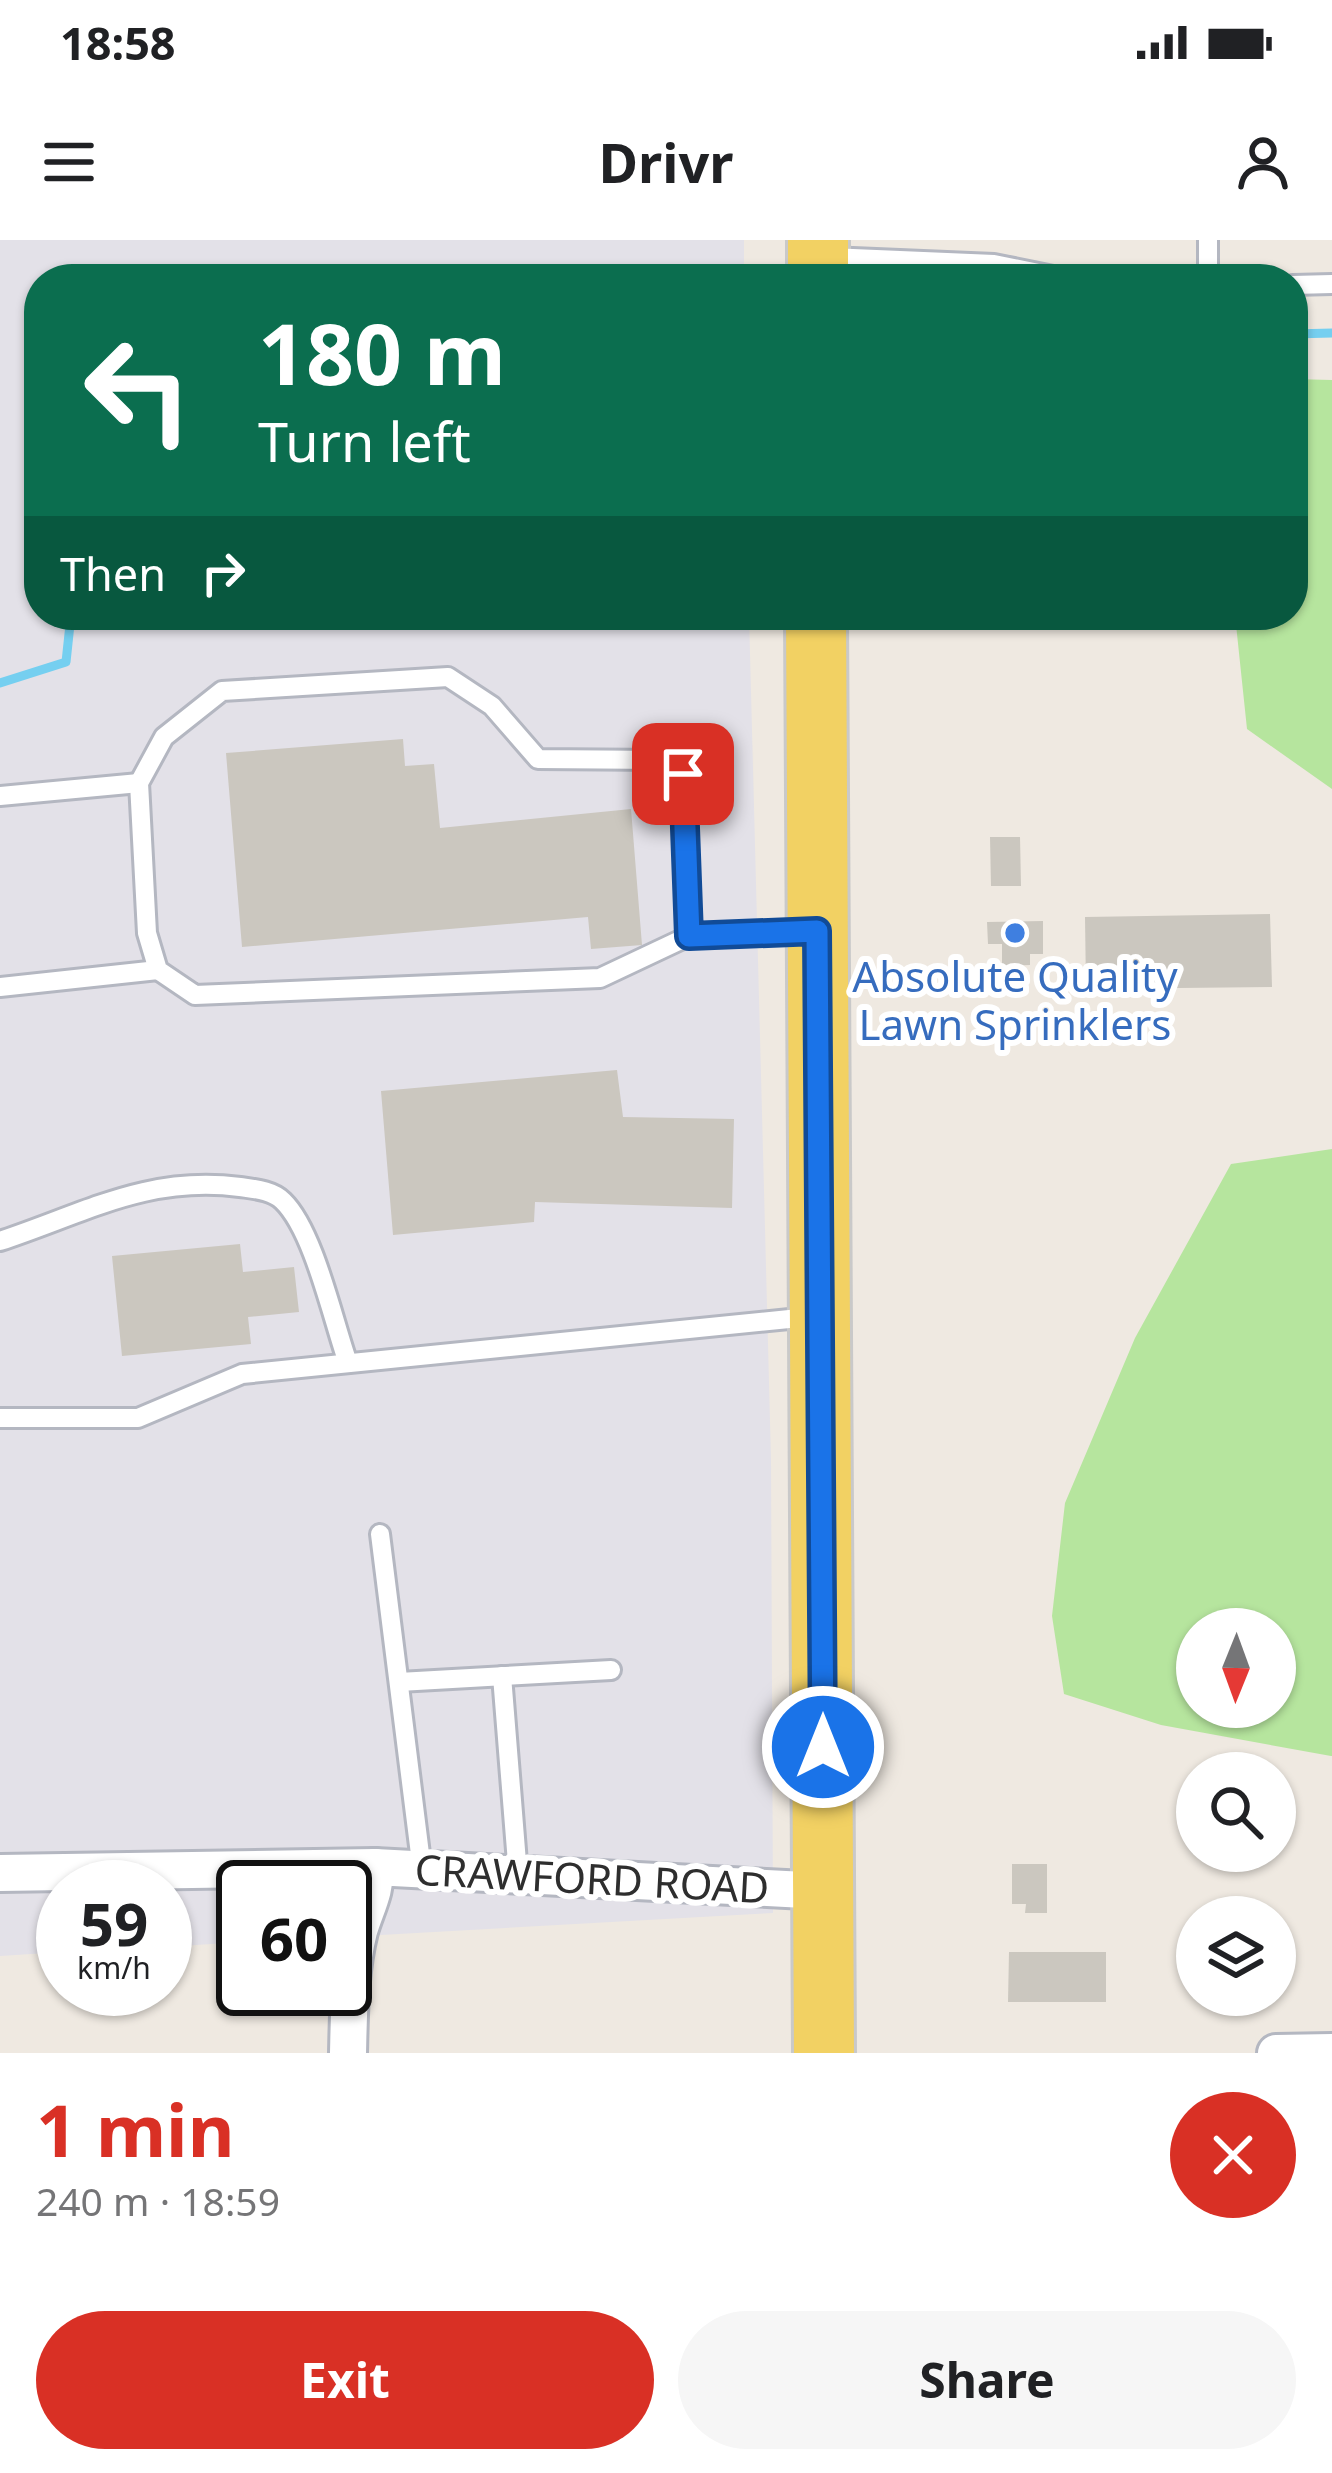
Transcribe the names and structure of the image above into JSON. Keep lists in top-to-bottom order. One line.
{"streets":{"street":["CRAWFORD ROAD"]},"places":["Absolute Quality Lawn Sprinklers"],"north":"bottom","page":{"status":"18:58","header":"Drivr","turn":["180 m","Turn left"],"then":"Then","speed":"59 km/h","limit":"60","heading":["1 min","240 m · 18:59"],"buttons":["Exit","Share"]}}
